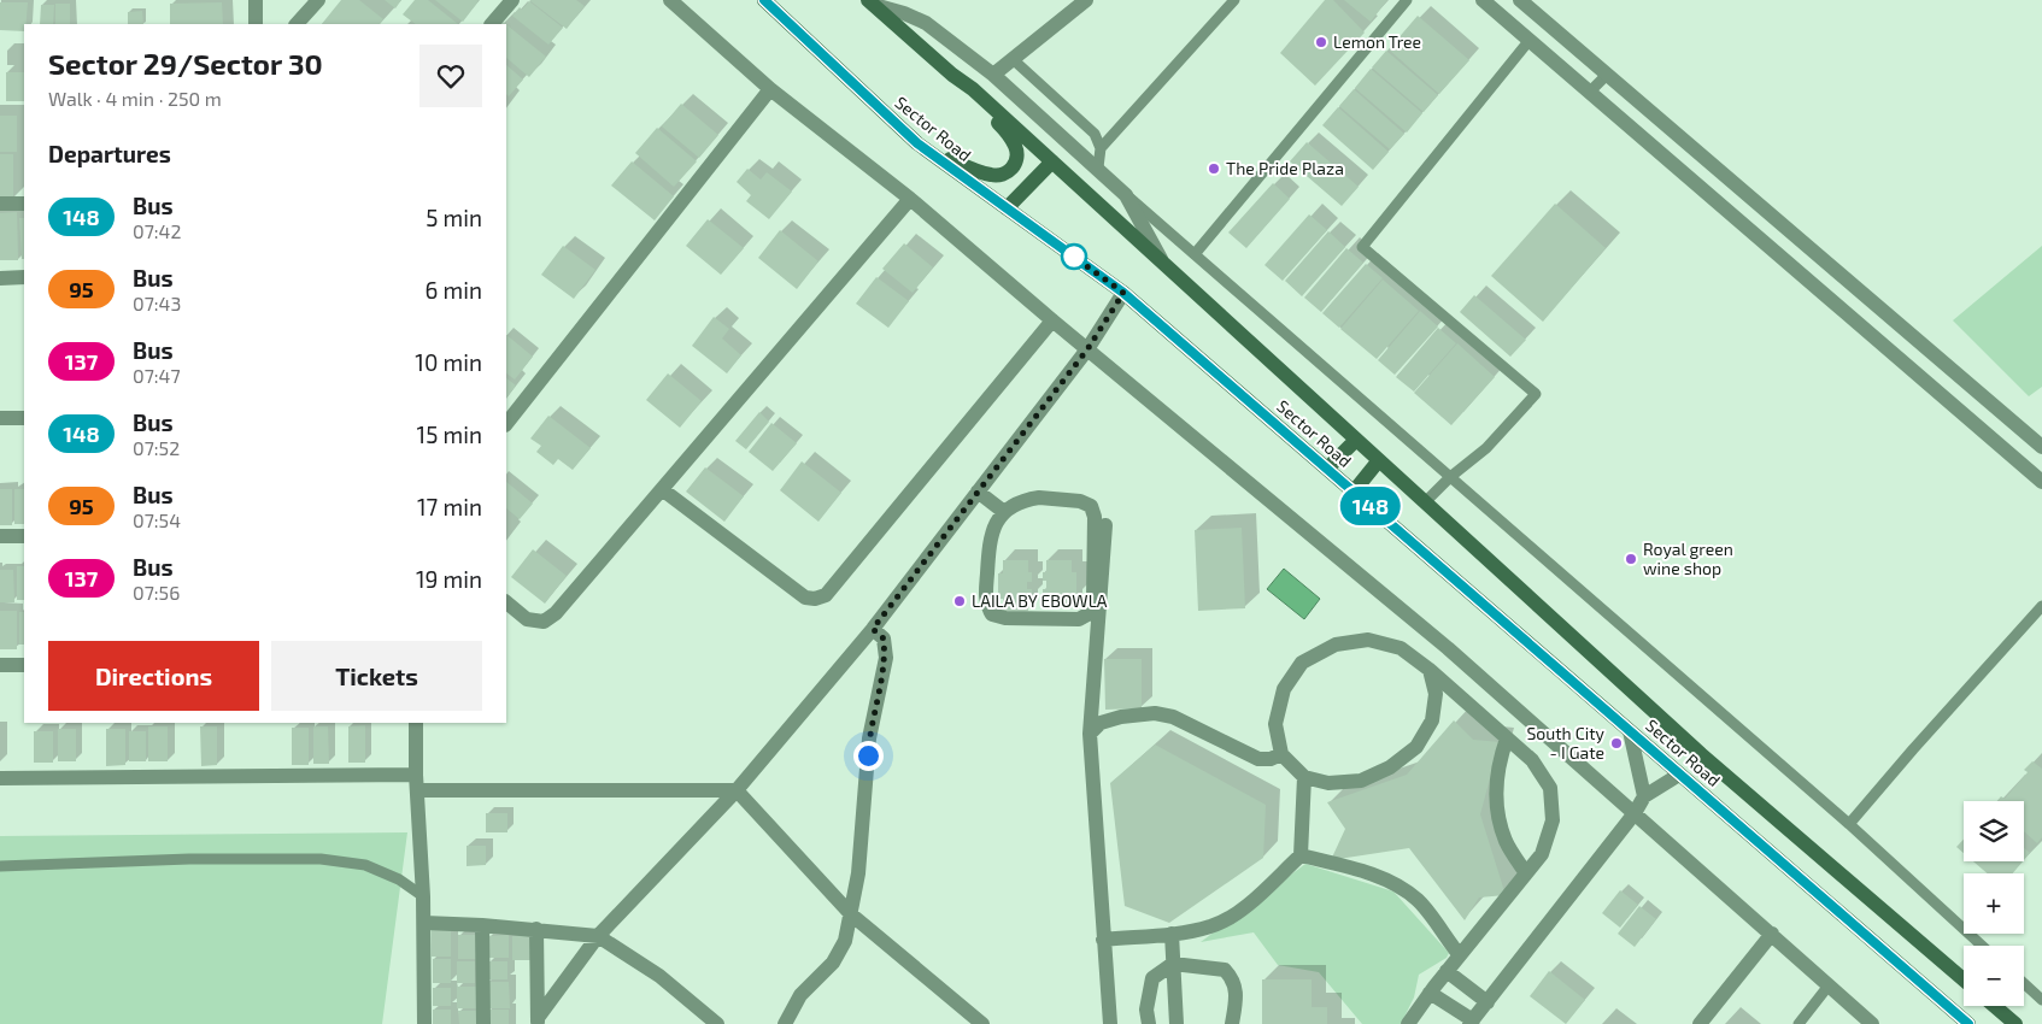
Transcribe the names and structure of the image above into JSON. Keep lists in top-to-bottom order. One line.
{"streets":{"main road":["Sector Road"]},"places":["Lemon Tree","The Pride Plaza","Royal green wine shop","LAILA BY EBOWLA","South City - I Gate"],"lines":["bus line 148"],"page":{"on_map":"148","heading":[["Sector 29/Sector 30","Walk · 4 min · 250 m"],"Departures"],"list":[{"mark":"148","name":"Bus","note":"07:42","value":"5 min"},{"mark":"95","name":"Bus","note":"07:43","value":"6 min"},{"mark":"137","name":"Bus","note":"07:47","value":"10 min"},{"mark":"148","name":"Bus","note":"07:52","value":"15 min"},{"mark":"95","name":"Bus","note":"07:54","value":"17 min"},{"mark":"137","name":"Bus","note":"07:56","value":"19 min"}],"buttons":["Directions","Tickets"],"map_buttons":["+","−"]}}
